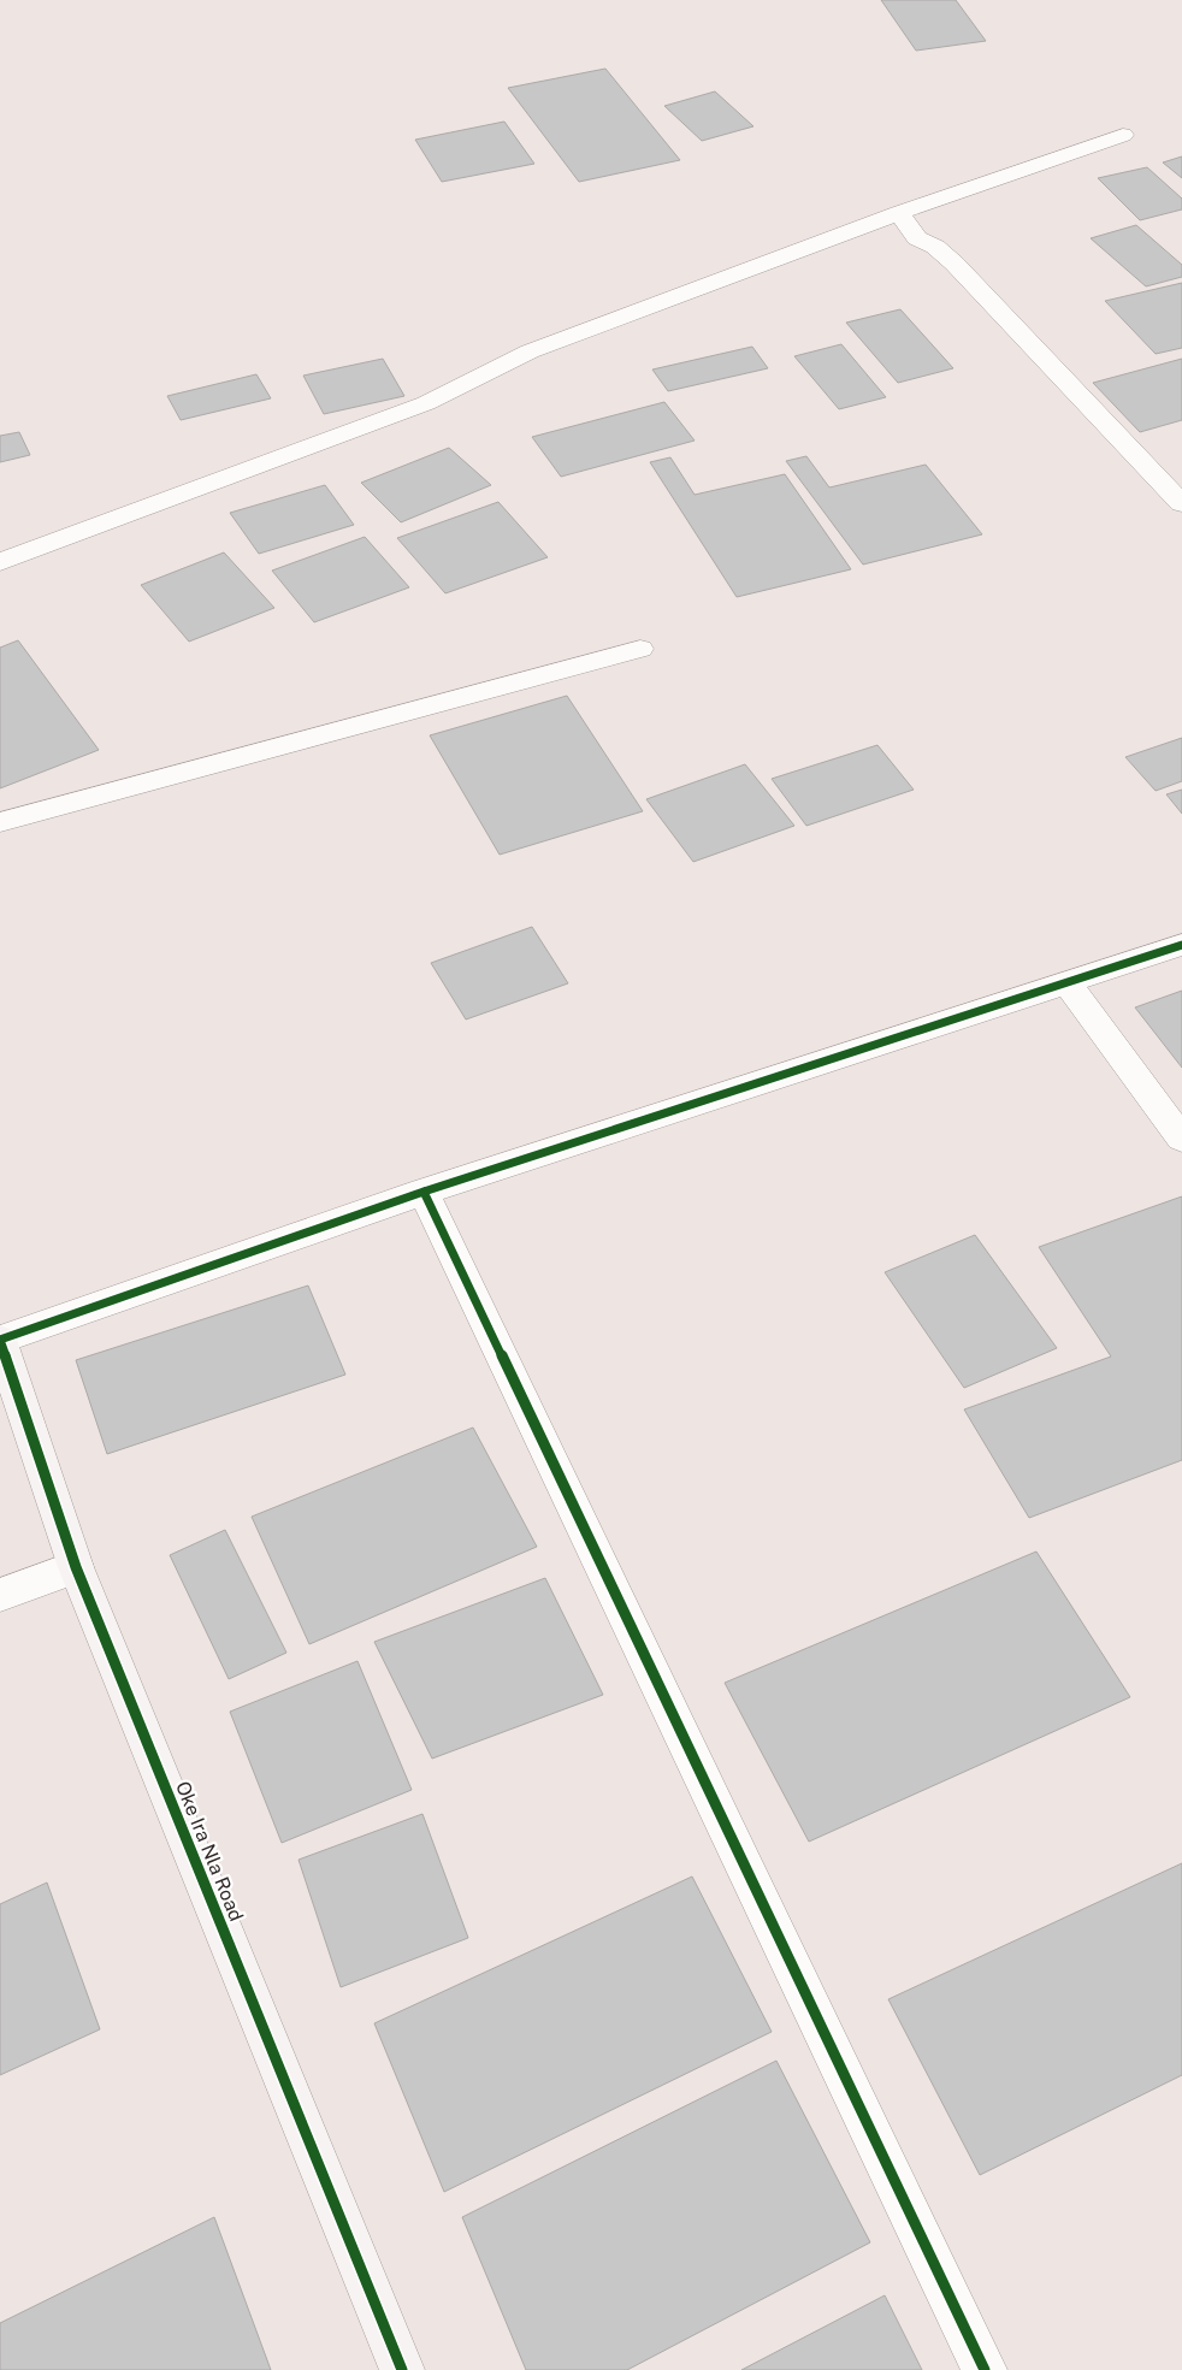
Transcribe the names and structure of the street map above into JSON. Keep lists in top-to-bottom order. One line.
{"streets":{"street":["Oke Ira Nla Road"]}}
